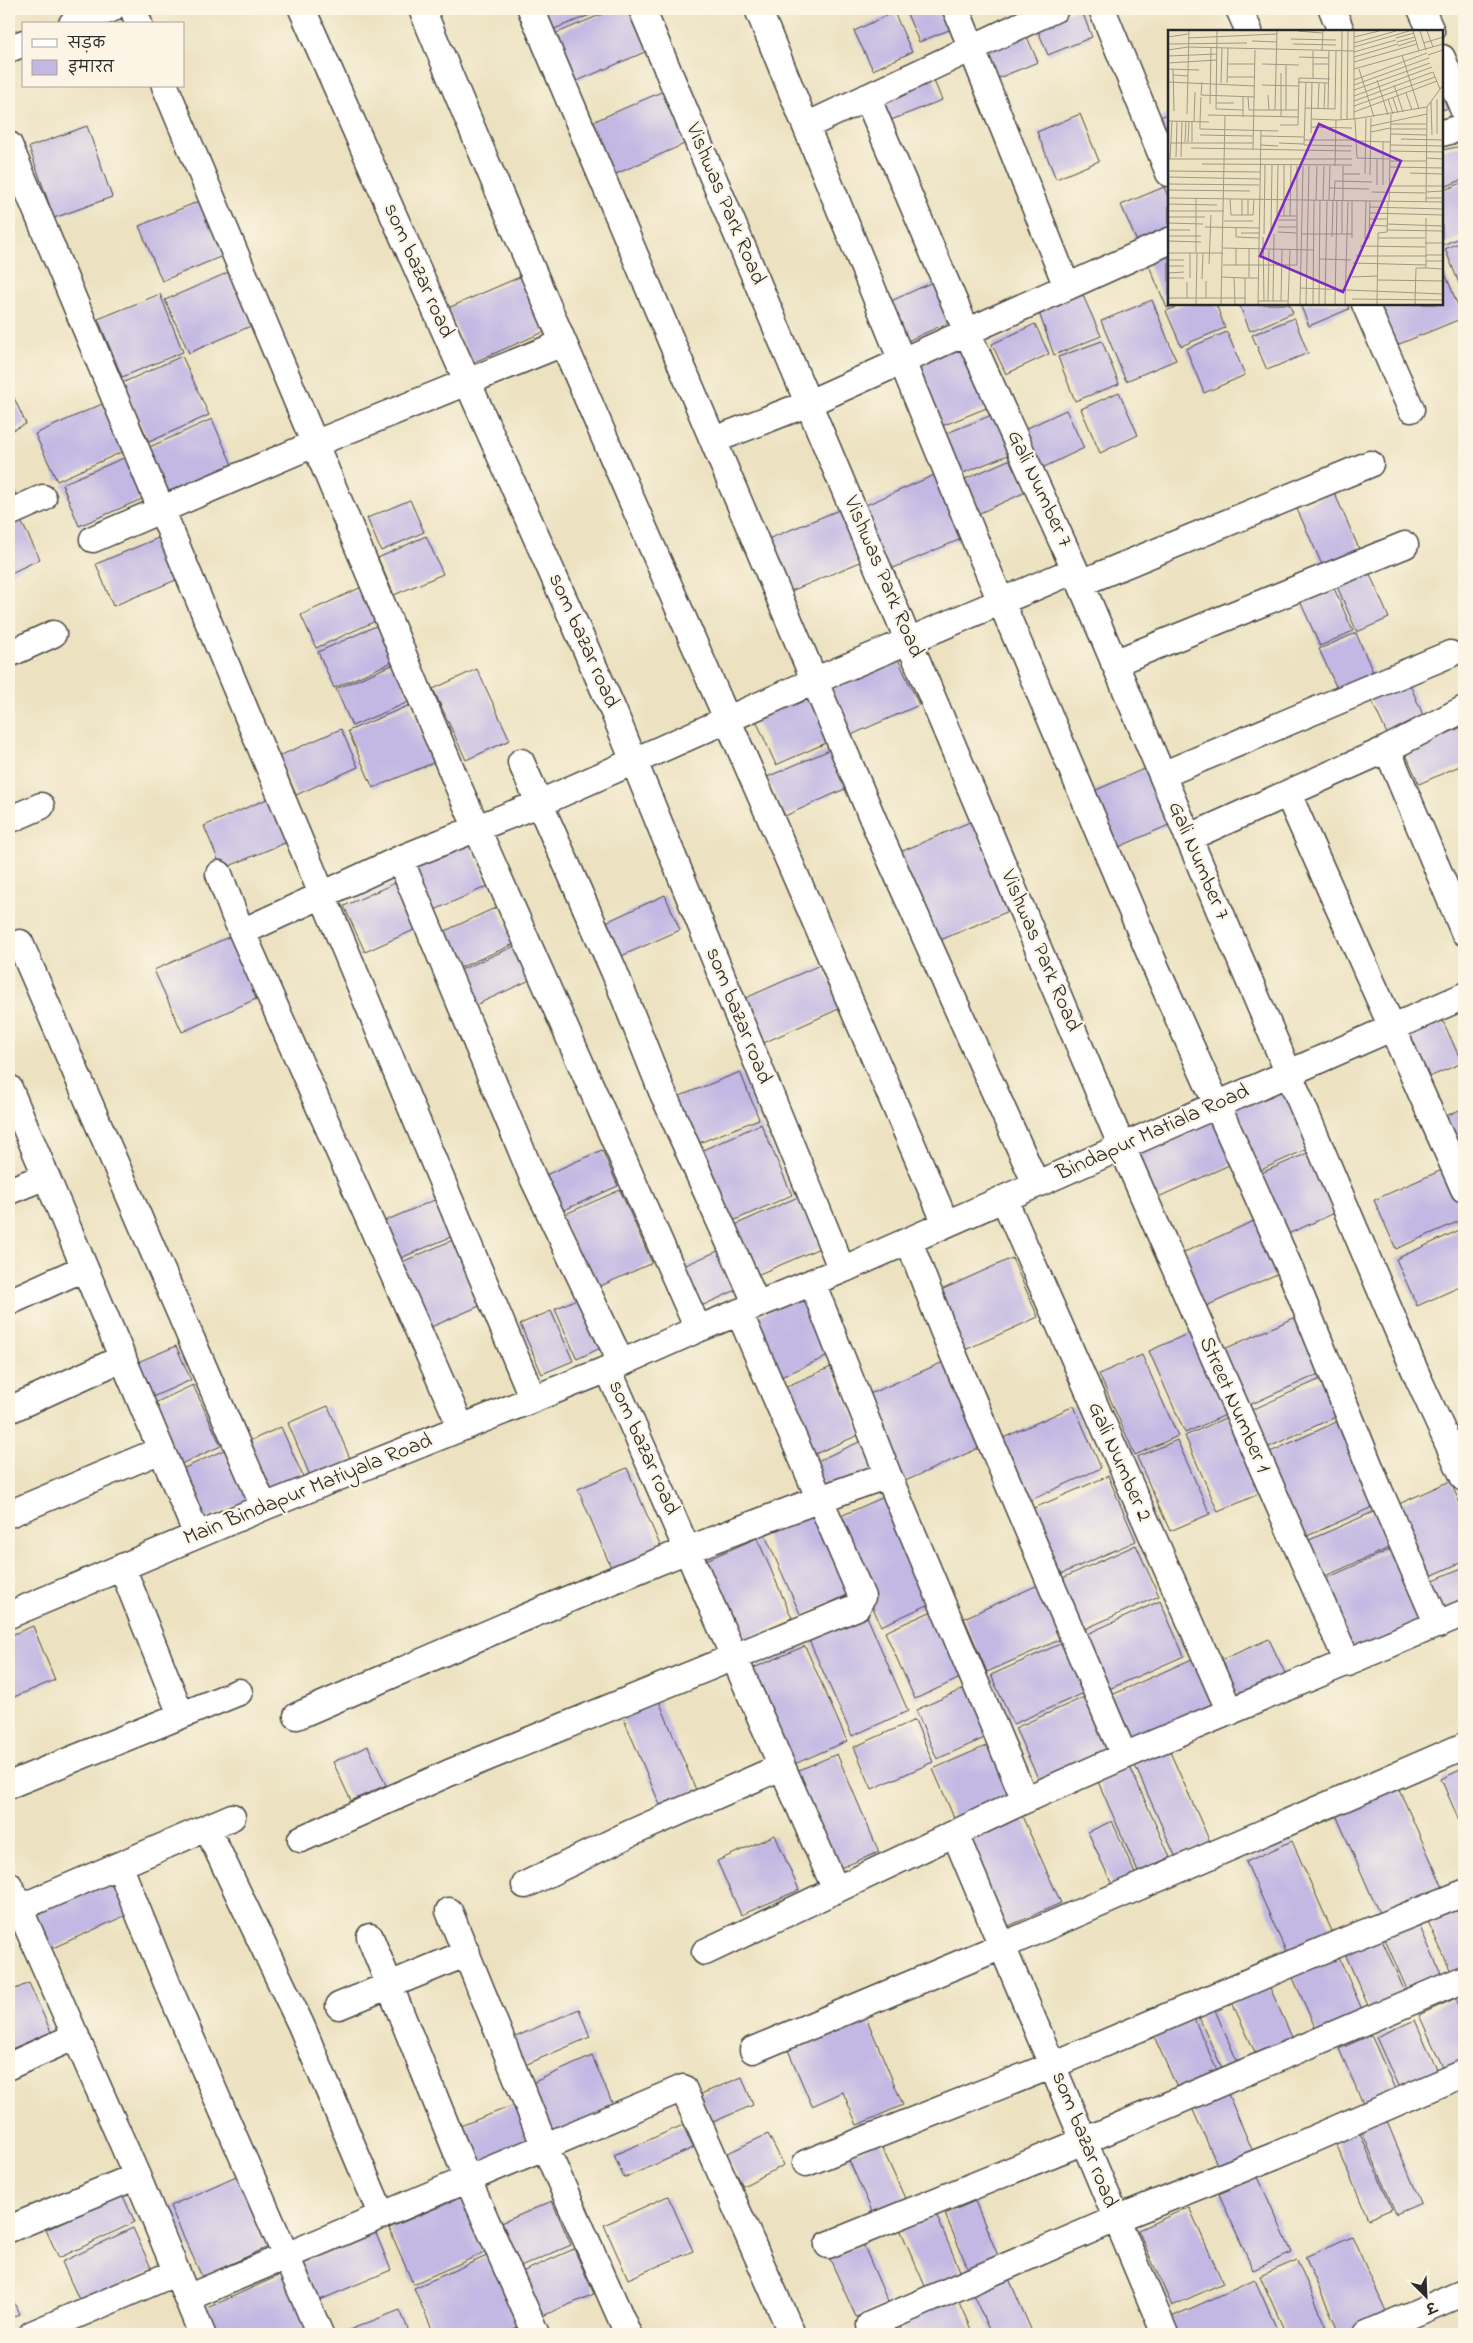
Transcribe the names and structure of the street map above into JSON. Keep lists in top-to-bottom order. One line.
{"streets":{"street":["Vishwas Park Road","som bazar road","Gali Number 7","Bindapur Matiala Road","Street Number 1","Gali Number 2","Main Bindapur Matiyala Road"]},"crossings":[["Vishwas Park Road","Bindapur Matiala Road"],["Vishwas Park Road","Street Number 1"],["som bazar road","Bindapur Matiala Road"],["som bazar road","Main Bindapur Matiyala Road"],["Gali Number 7","Bindapur Matiala Road"],["Bindapur Matiala Road","Street Number 1"],["Bindapur Matiala Road","Gali Number 2"]],"legend":["सड़क","इमारत"],"north":"bottom right"}
